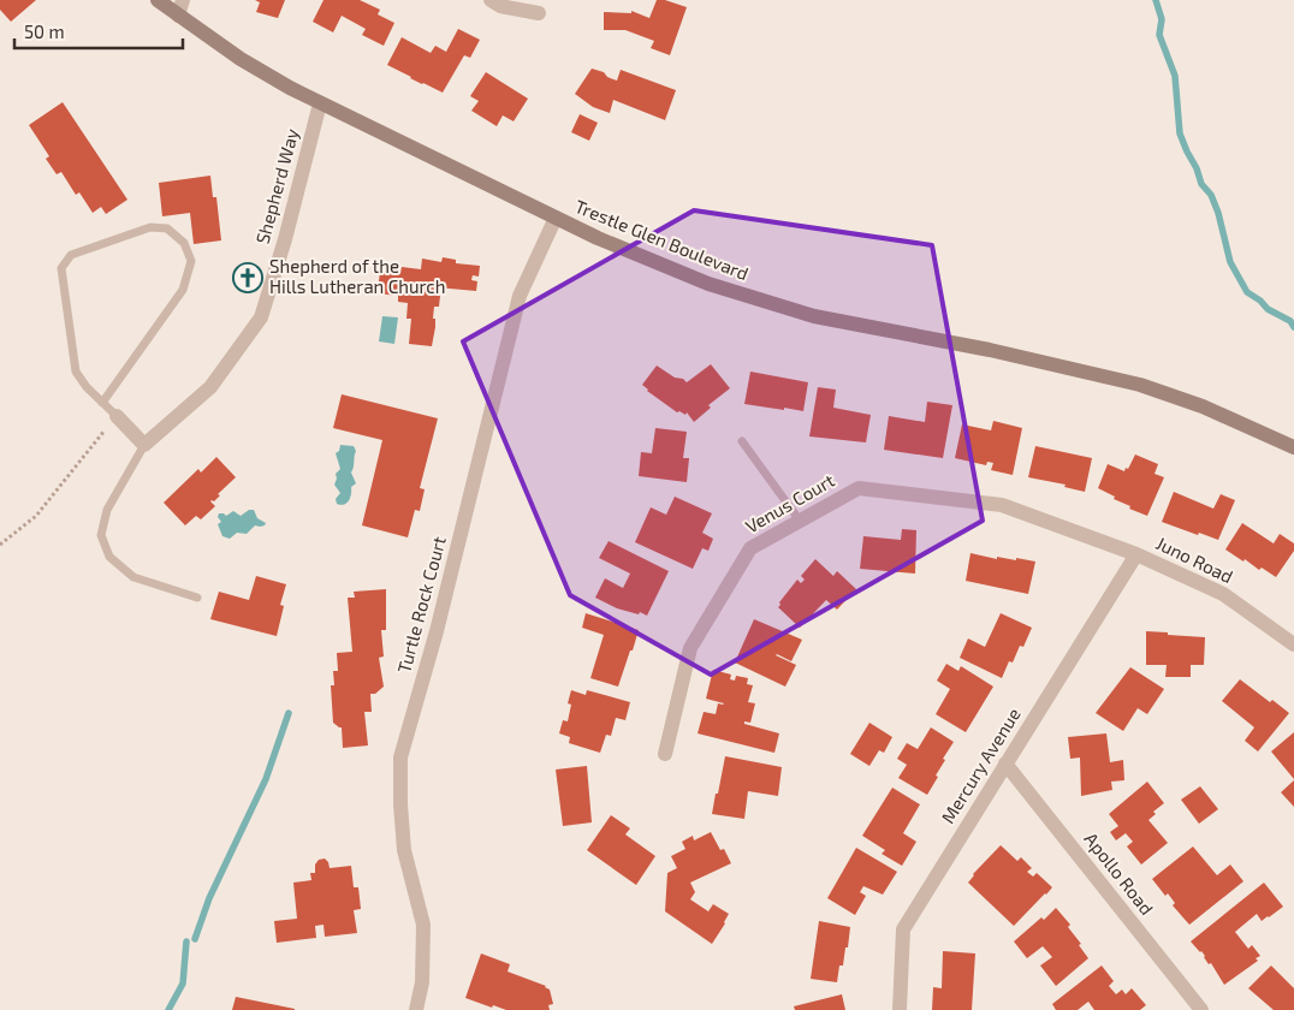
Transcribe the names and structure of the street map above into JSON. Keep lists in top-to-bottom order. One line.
{"streets":{"street":["Shepherd Way","Trestle Glen Boulevard","Venus Court","Juno Road","Turtle Rock Court","Mercury Avenue","Apollo Road"]},"crossings":[["Shepherd Way","Trestle Glen Boulevard"],["Trestle Glen Boulevard","Turtle Rock Court"],["Venus Court","Juno Road"],["Venus Court","Mercury Avenue"],["Juno Road","Mercury Avenue"],["Mercury Avenue","Apollo Road"]],"places":{"church":["Shepherd of the Hills Lutheran Church"]},"scale_bar":"50 m"}
